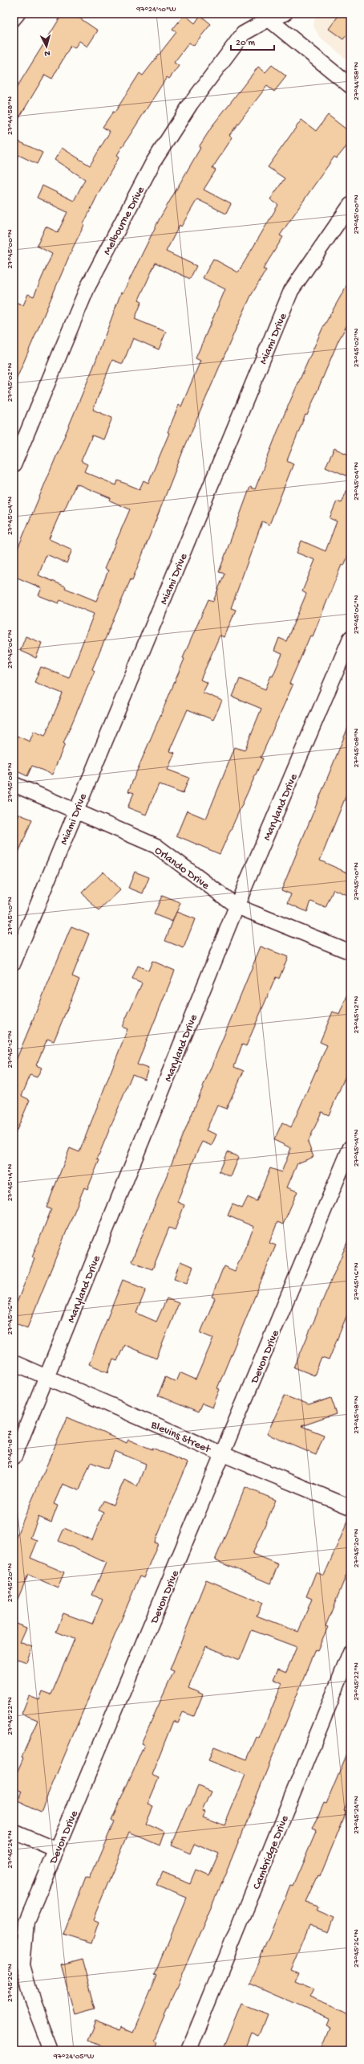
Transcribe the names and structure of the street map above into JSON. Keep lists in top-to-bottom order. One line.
{"streets":{"street":["Melbourne Drive","Miami Drive","Maryland Drive","Orlando Drive","Devon Drive","Blevins Street","Cambridge Drive"]},"crossings":[["Miami Drive","Orlando Drive"],["Maryland Drive","Orlando Drive"],["Maryland Drive","Blevins Street"],["Devon Drive","Blevins Street"]],"scale_bar":"20 m","north":"bottom","coordinates":["97°24'10\"W","27°44'58\"N","27°45'00\"N","27°45'02\"N","27°45'04\"N","27°45'06\"N","27°45'08\"N","27°45'10\"N","27°45'12\"N","27°45'14\"N","27°45'16\"N","27°45'18\"N","27°45'20\"N","27°45'22\"N","27°45'24\"N","27°45'26\"N","97°24'05\"W"]}
